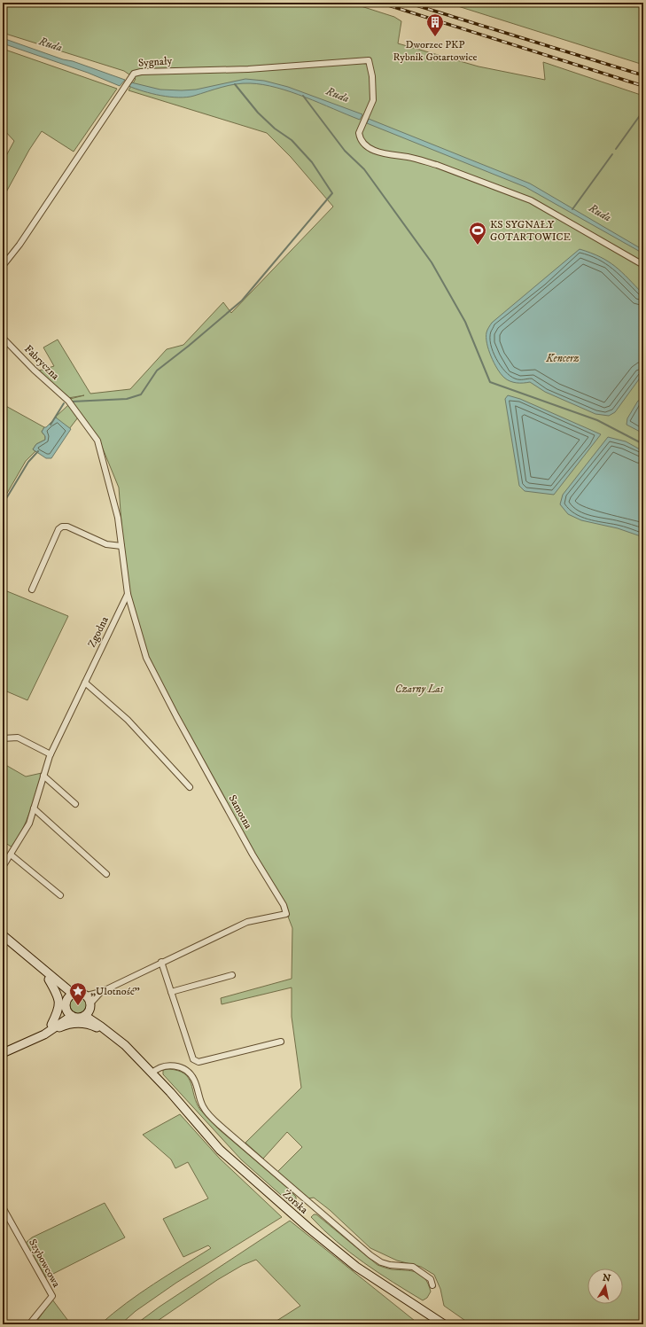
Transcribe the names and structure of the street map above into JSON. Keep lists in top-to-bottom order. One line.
{"streets":{"main road":["Żorska"],"street":["Sygnały","Fabryczna","Zgodna","Samotna","Szybowcowa"]},"crossings":[["Zgodna","Samotna"],["Samotna","Żorska"]],"water":["Ruda"],"parks":["Kencerz","Czarny Las"],"places":{"building":["Dworzec PKP Rybnik Gotartowice"],"sports":["KS SYGNAŁY GOTARTOWICE"],"place":["„Ulotność”"]},"north":"top"}
